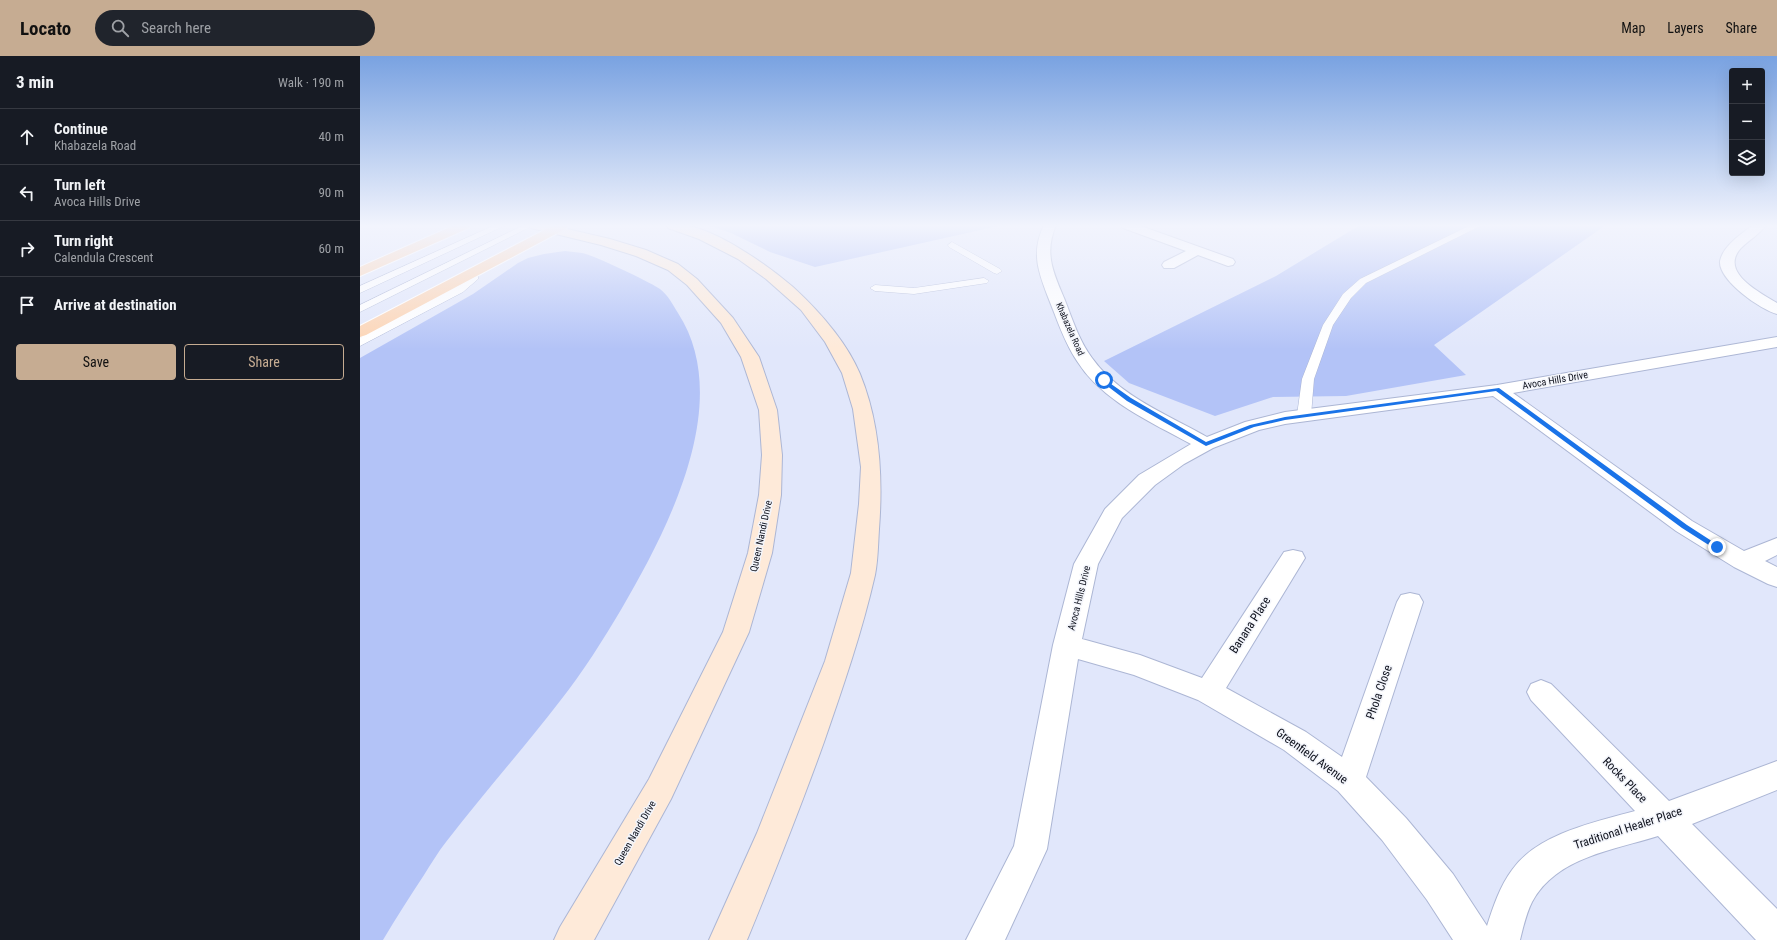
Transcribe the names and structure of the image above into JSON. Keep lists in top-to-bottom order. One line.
{"streets":{"main road":["Queen Nandi Drive"],"street":["Khabazela Road","Avoca Hills Drive","Banana Place","Phola Close","Greenfield Avenue","Rocks Place","Traditional Healer Place"]},"crossings":[["Khabazela Road","Avoca Hills Drive"],["Avoca Hills Drive","Greenfield Avenue"],["Banana Place","Greenfield Avenue"],["Phola Close","Greenfield Avenue"],["Rocks Place","Traditional Healer Place"]],"page":{"header":"Locato","search":"Search here","nav":["Map","Layers","Share"],"heading":["3 min","Walk · 190 m"],"map_buttons":["+","−"],"list":[["Continue","Khabazela Road","40 m"],["Turn left","Avoca Hills Drive","90 m"],["Turn right","Calendula Crescent","60 m"],"Arrive at destination"],"buttons":["Save","Share"]}}
